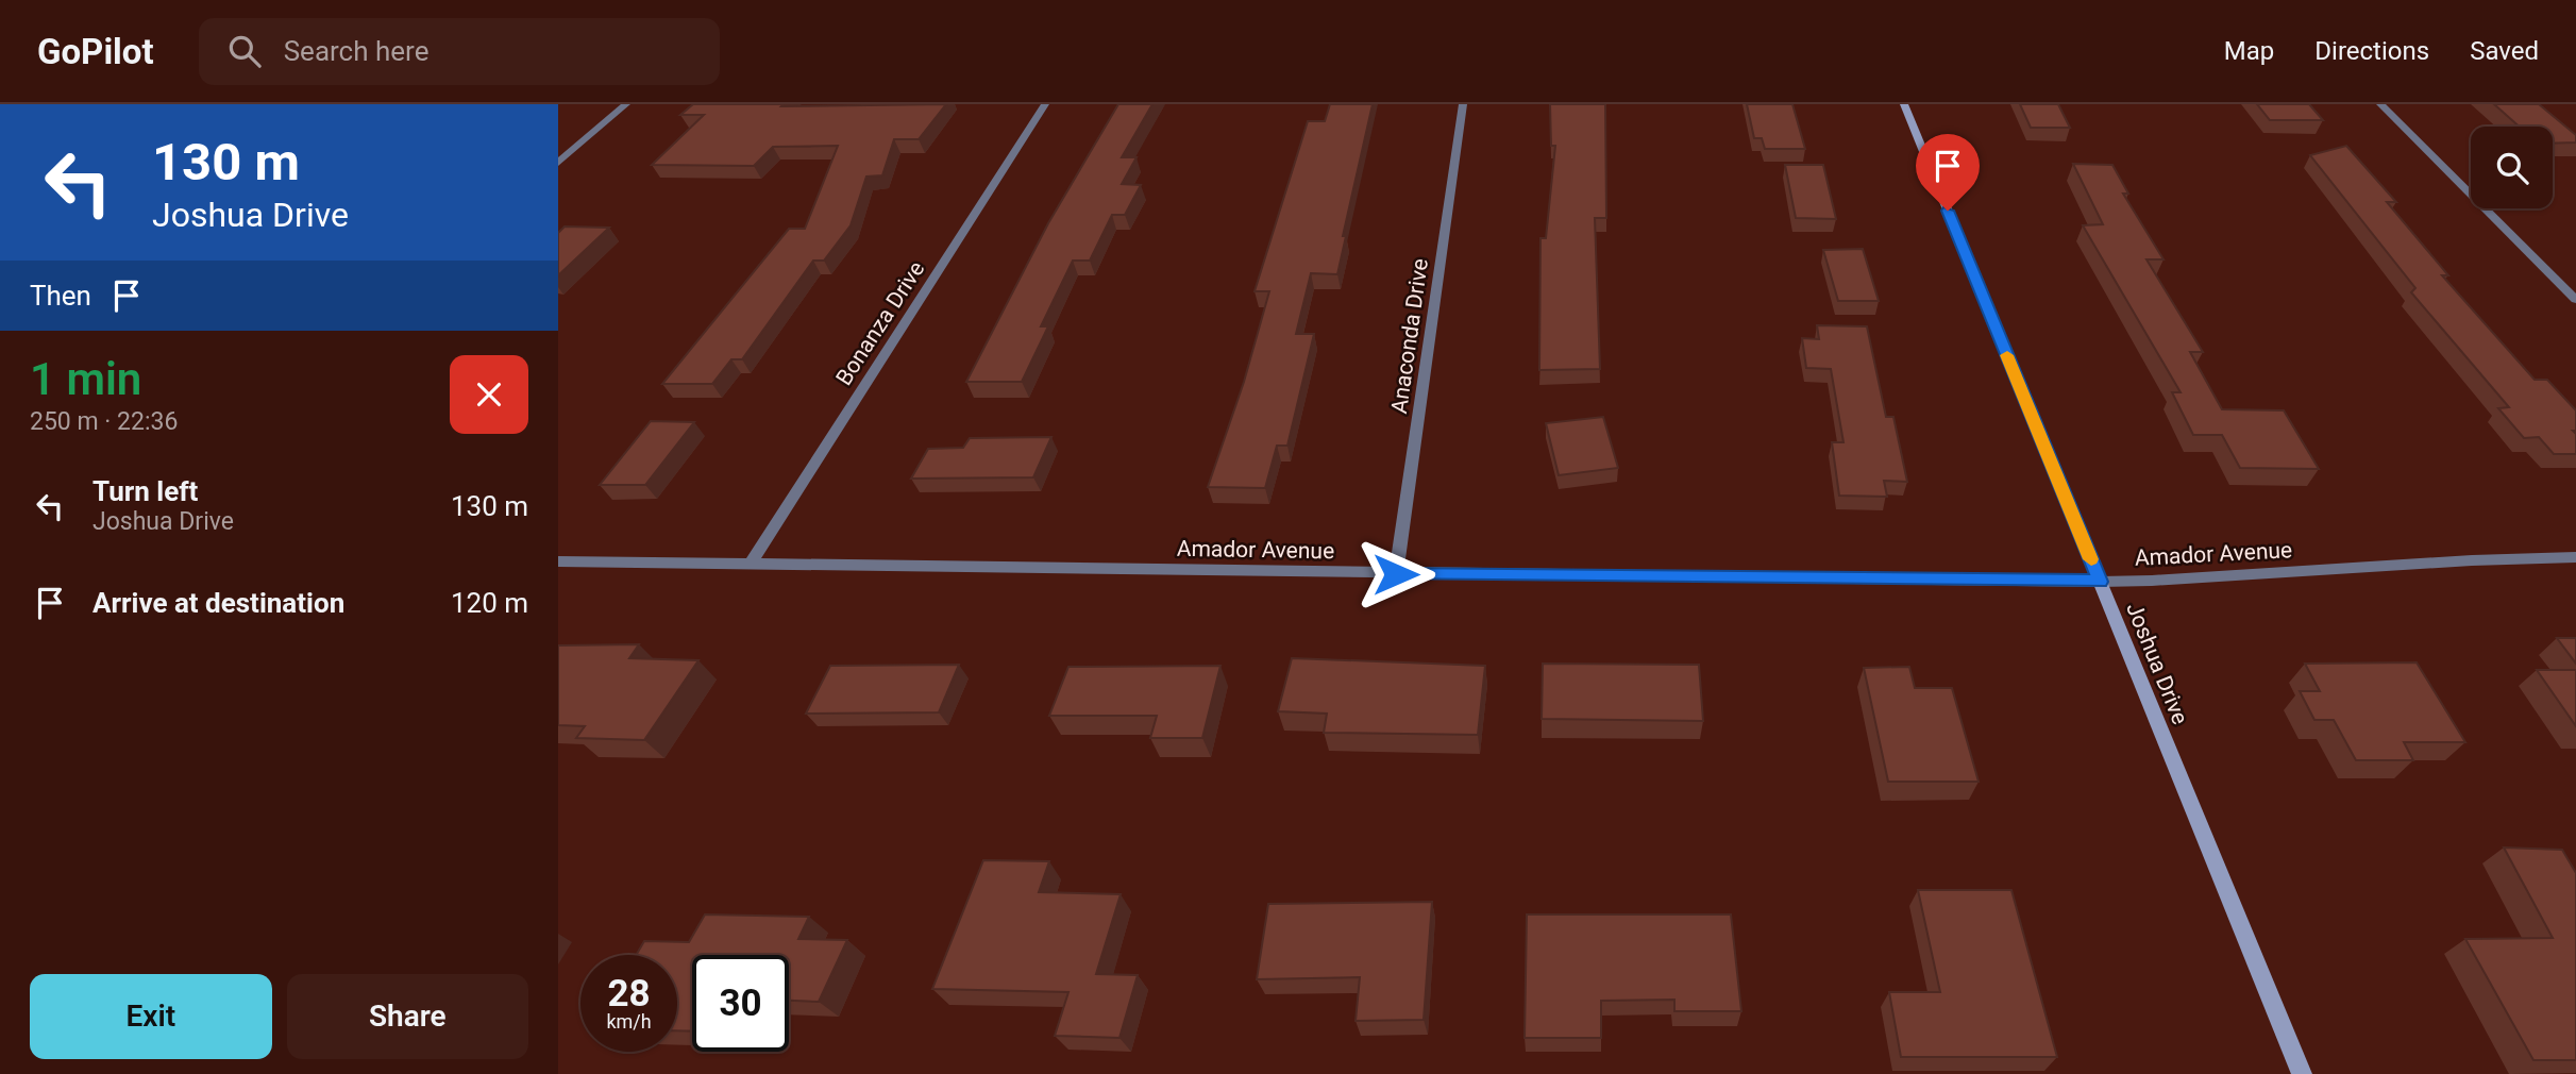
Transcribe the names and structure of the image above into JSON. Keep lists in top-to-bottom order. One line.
{"streets":{"street":["Bonanza Drive","Anaconda Drive","Amador Avenue","Joshua Drive"]},"crossings":[["Bonanza Drive","Amador Avenue"],["Anaconda Drive","Amador Avenue"],["Amador Avenue","Joshua Drive"]],"page":{"header":"GoPilot","search":"Search here","nav":["Map","Directions","Saved"],"turn":["130 m","Joshua Drive"],"then":"Then","heading":["1 min","250 m · 22:36"],"list":[{"name":"Turn left","note":"Joshua Drive","value":"130 m"},{"name":"Arrive at destination","value":"120 m"}],"speed":"28 km/h","limit":"30","buttons":["Exit","Share"]}}
